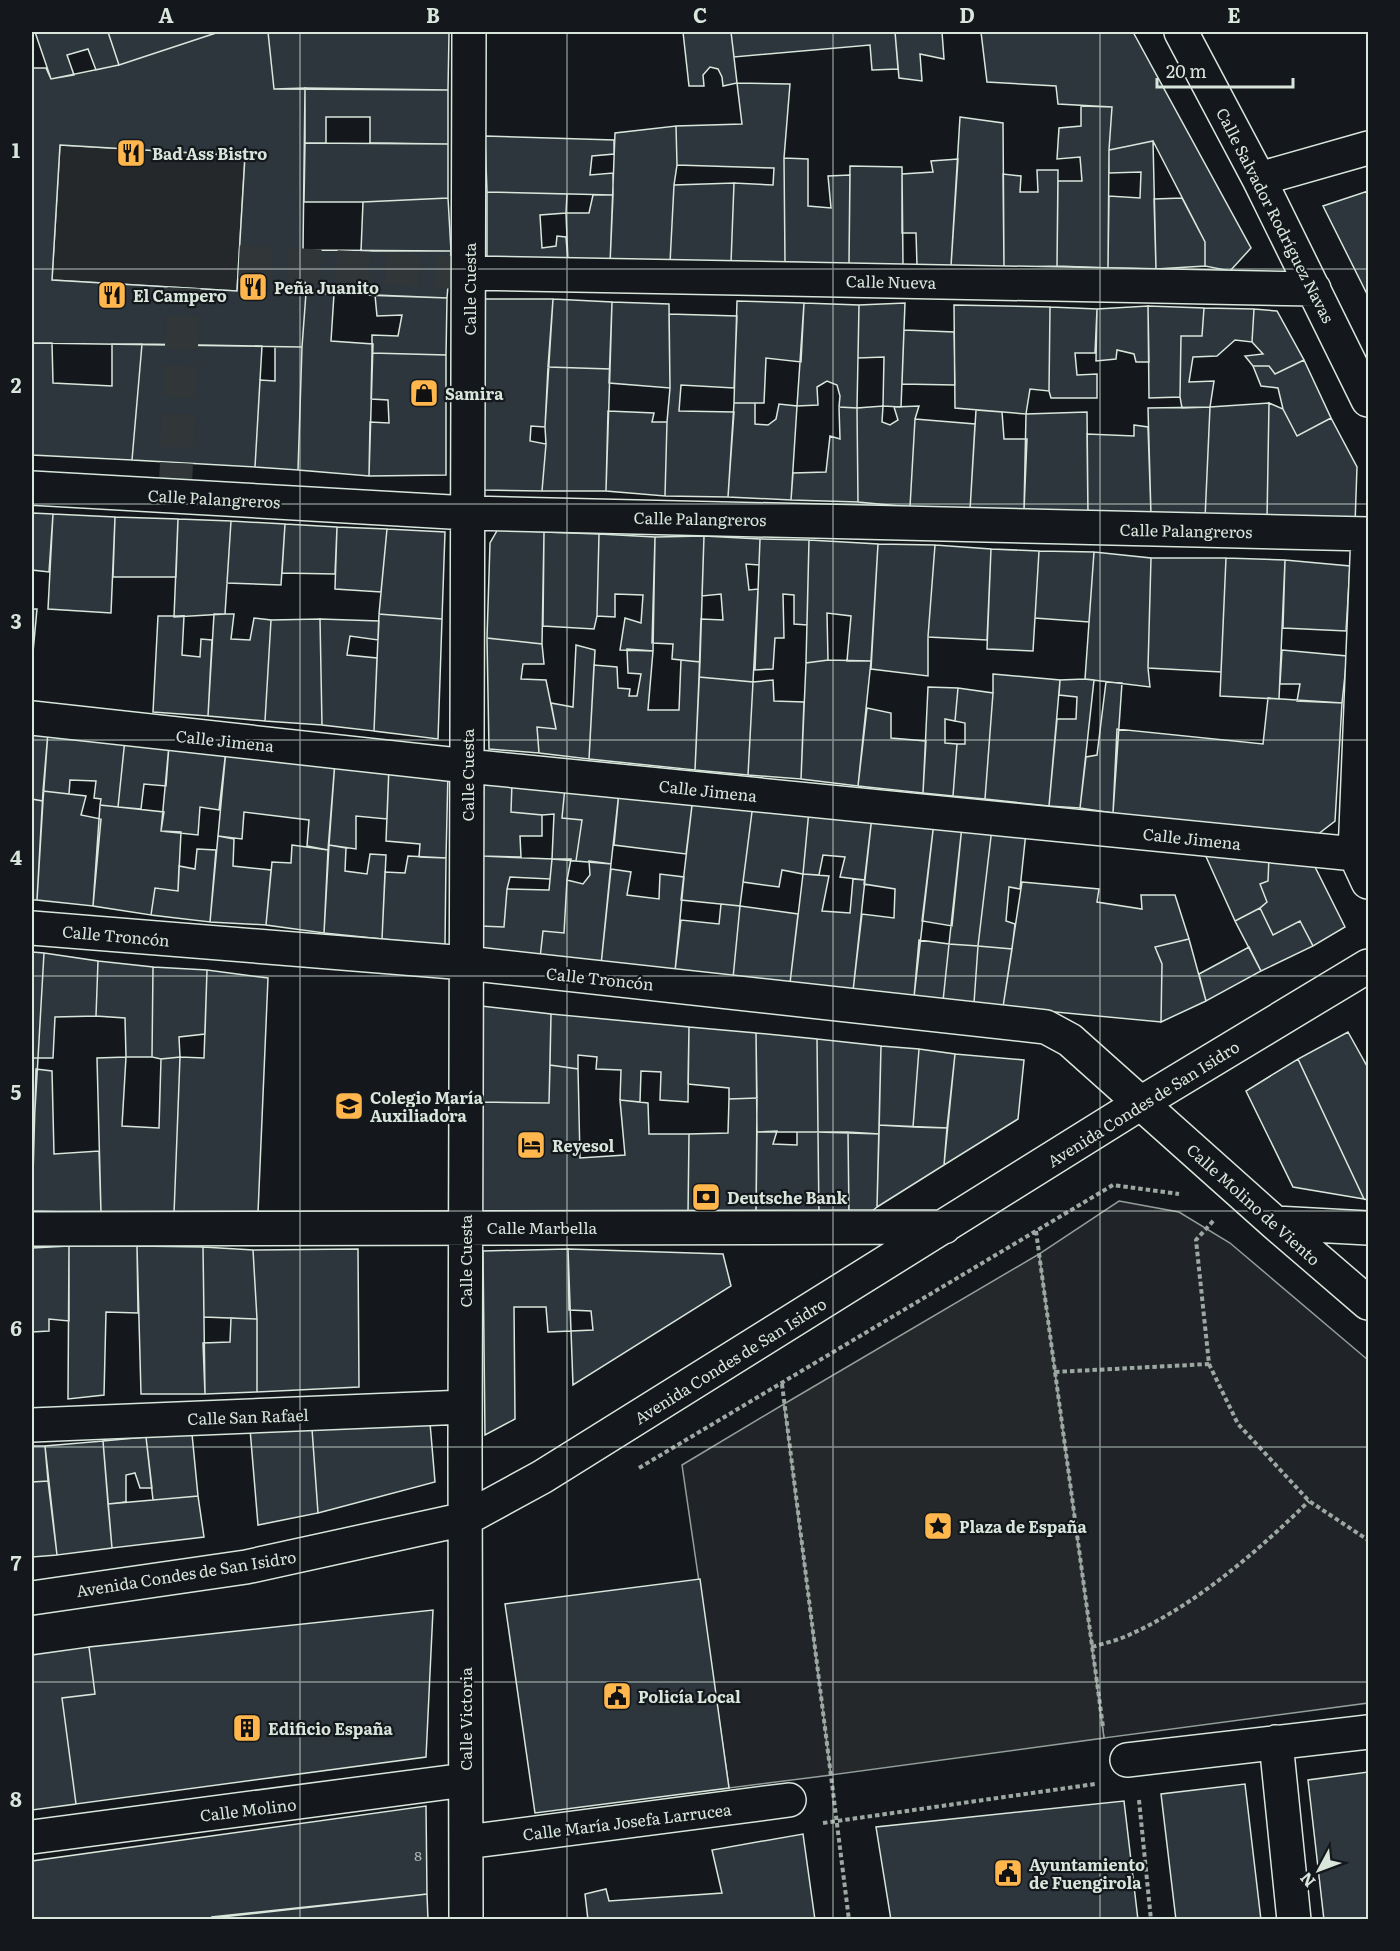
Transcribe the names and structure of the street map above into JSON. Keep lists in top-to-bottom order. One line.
{"streets":{"street":["Calle Salvador Rodríguez Navas","Calle Nueva","Calle Cuesta","Calle Palangreros","Calle Jimena","Calle Troncón","Avenida Condes de San Isidro","Calle Molino de Viento","Calle Marbella","Calle San Rafael","Calle Victoria","Calle Molino","Calle María Josefa Larrucea"]},"crossings":[["Calle Salvador Rodríguez Navas","Calle Nueva"],["Calle Nueva","Calle Cuesta"],["Calle Cuesta","Calle Palangreros"],["Calle Cuesta","Calle Jimena"],["Calle Cuesta","Calle Troncón"],["Calle Cuesta","Avenida Condes de San Isidro"],["Calle Cuesta","Calle Marbella"],["Calle Cuesta","Calle San Rafael"],["Calle Cuesta","Calle Victoria"],["Calle Troncón","Avenida Condes de San Isidro"],["Calle Troncón","Calle Molino de Viento"],["Avenida Condes de San Isidro","Calle Molino de Viento"],["Avenida Condes de San Isidro","Calle Marbella"],["Avenida Condes de San Isidro","Calle Victoria"],["Calle Victoria","Calle Molino"],["Calle Victoria","Calle María Josefa Larrucea"]],"places":{"restaurant":["Bad Ass Bistro","Peña Juanito","El Campero"],"shop":["Samira"],"school or university":["Colegio María Auxiliadora"],"hotel":["Reyesol"],"bank":["Deutsche Bank"],"place":["Plaza de España"],"public building":["Policía Local","Ayuntamiento de Fuengirola"],"building":["Edificio España"]},"house_numbers":["8"],"scale_bar":"20 m","north":"bottom left","grid":{"columns":["A","B","C","D","E"],"rows":["1","2","3","4","5","6","7","8"]}}
